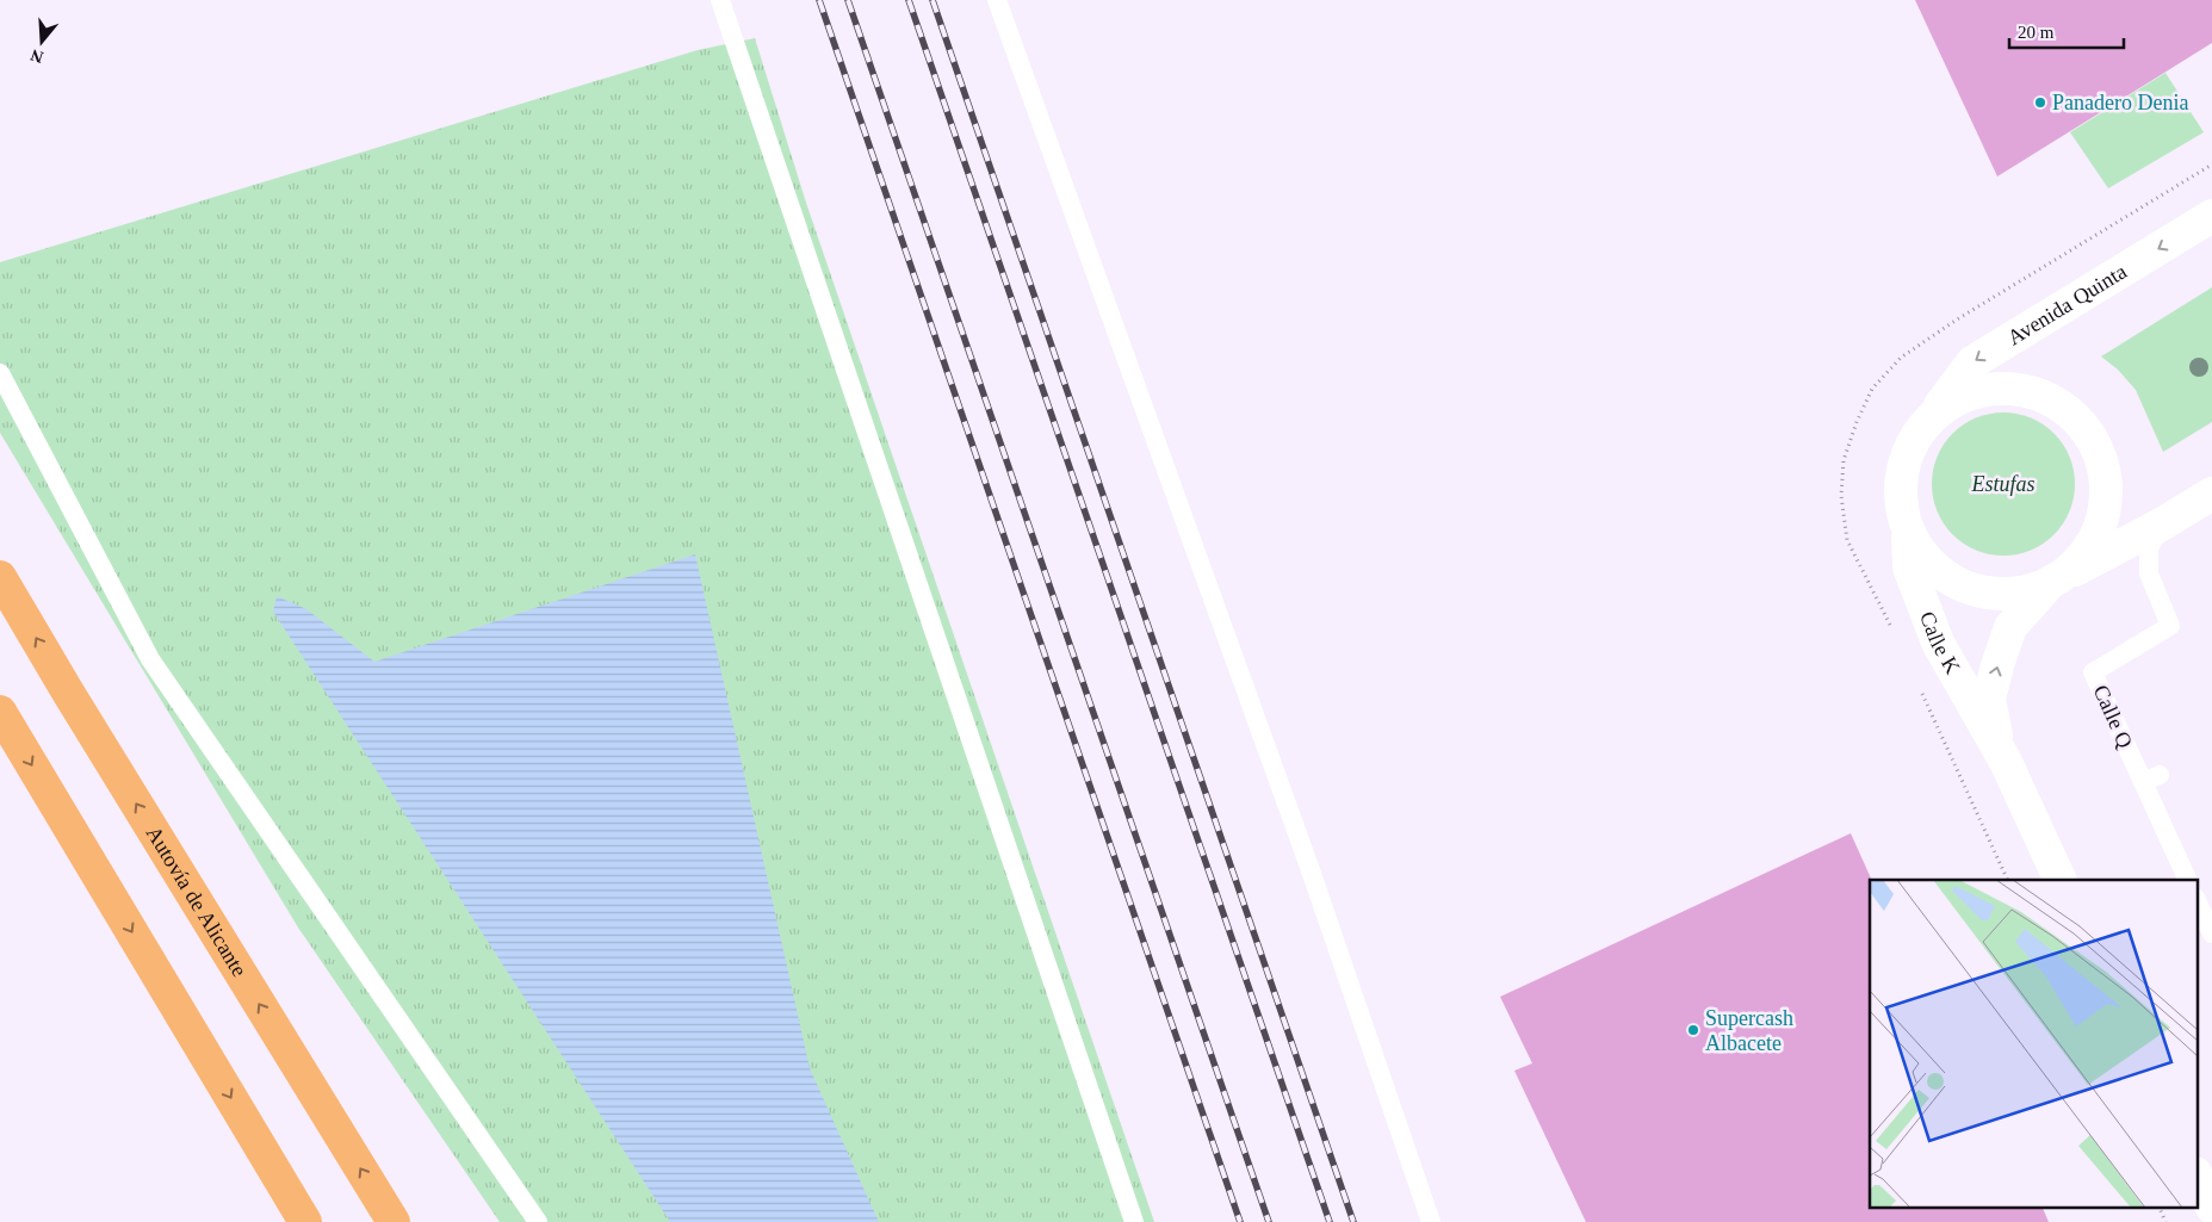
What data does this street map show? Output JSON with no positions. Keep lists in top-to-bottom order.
{
  "streets": {
    "highway": ["Autovía de Alicante"],
    "street": ["Avenida Quinta", "Calle K"],
    "lane": ["Calle Q"]
  },
  "crossings": [
    ["Avenida Quinta", "Calle K"]
  ],
  "parks": ["Estufas"],
  "places": ["Panadero Denia", "Supercash Albacete"],
  "scale_bar": "20 m",
  "north": "bottom"
}
